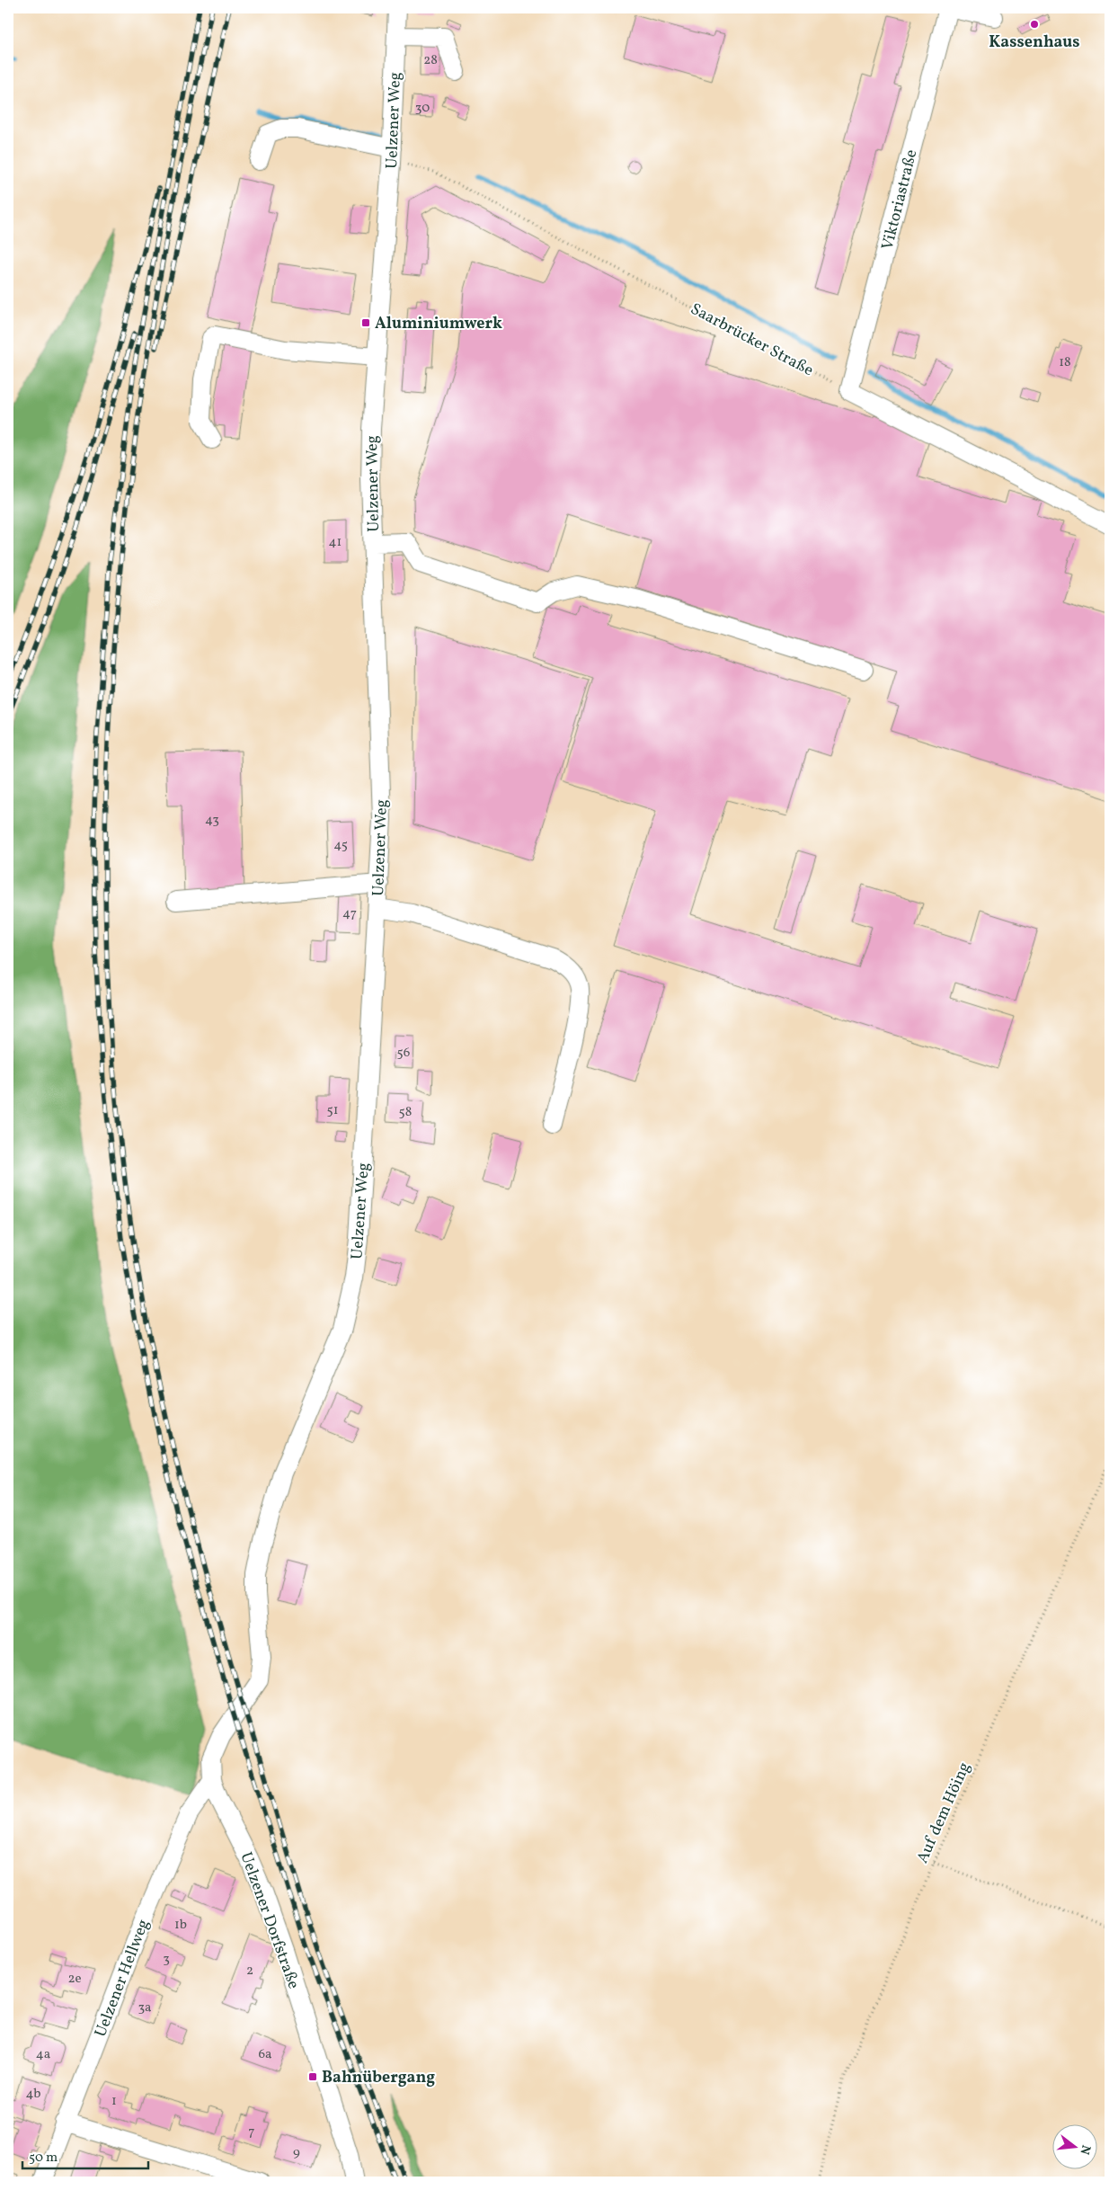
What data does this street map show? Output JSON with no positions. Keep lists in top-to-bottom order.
{
  "streets": {
    "street": [
      "Uelzener Weg",
      "Viktoriastraße",
      "Uelzener Dorfstraße",
      "Uelzener Hellweg"
    ],
    "path": ["Saarbrücker Straße", "Auf dem Höing"]
  },
  "crossings": [
    ["Uelzener Weg", "Saarbrücker Straße"],
    ["Uelzener Weg", "Uelzener Dorfstraße"],
    ["Viktoriastraße", "Saarbrücker Straße"],
    ["Uelzener Dorfstraße", "Uelzener Hellweg"]
  ],
  "places": {
    "other": ["Kassenhaus"],
    "transit": ["Aluminiumwerk", "Bahnübergang"]
  },
  "house_numbers": [
    "28",
    "30",
    "18",
    "41",
    "43",
    "45",
    "47",
    "56",
    "51",
    "58",
    "1b",
    "3",
    "2",
    "2e",
    "3a",
    "4a",
    "6a",
    "4b",
    "1",
    "7",
    "9"
  ],
  "scale_bar": "50 m",
  "north": "right"
}
